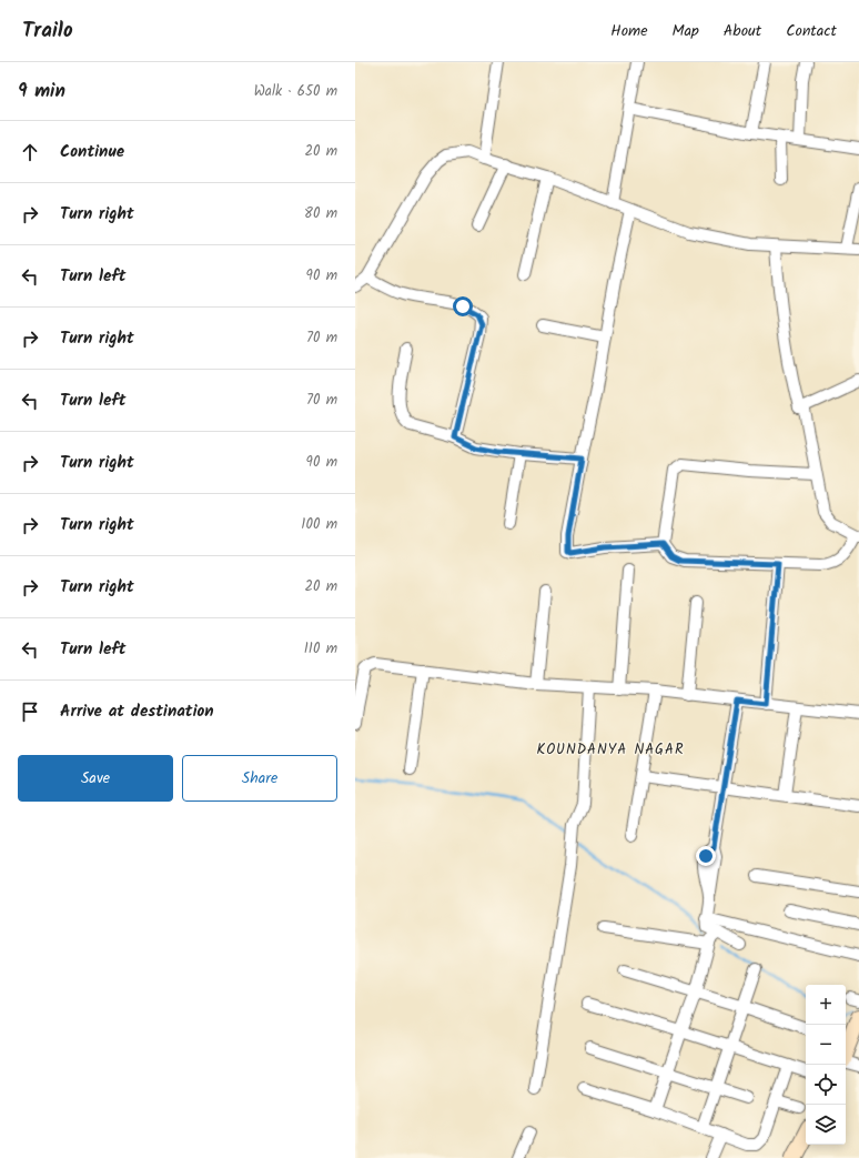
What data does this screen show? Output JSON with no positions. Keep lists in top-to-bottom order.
{
  "districts": ["KOUNDANYA NAGAR"],
  "page": {
    "header": "Trailo",
    "nav": [
      "Home",
      "Map",
      "About",
      "Contact"
    ],
    "heading": ["9 min", "Walk · 650 m"],
    "list": [
      ["Continue", "20 m"],
      ["Turn right", "80 m"],
      ["Turn left", "90 m"],
      ["Turn right", "70 m"],
      ["Turn left", "70 m"],
      ["Turn right", "90 m"],
      ["Turn right", "100 m"],
      ["Turn right", "20 m"],
      ["Turn left", "110 m"],
      "Arrive at destination"
    ],
    "buttons": ["Save", "Share"],
    "map_buttons": ["+", "−"]
  }
}
